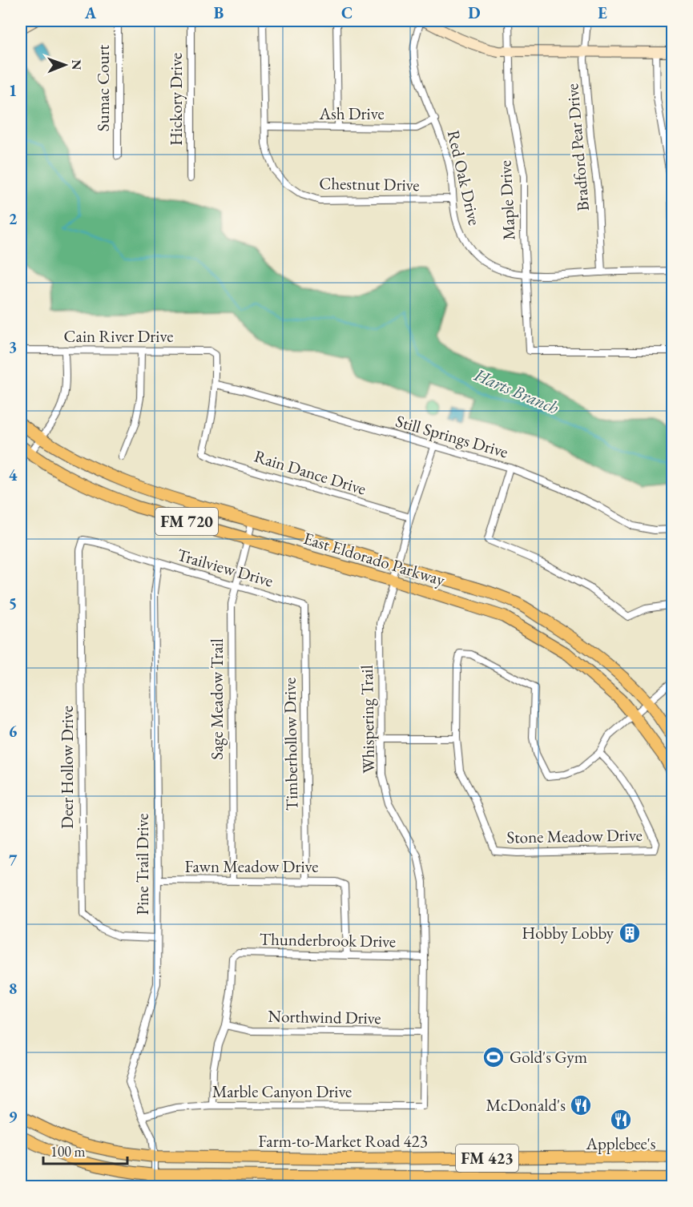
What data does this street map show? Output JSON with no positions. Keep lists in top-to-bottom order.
{
  "streets": {
    "main road": [
      "FM 720",
      "East Eldorado Parkway",
      "Farm-to-Market Road 423",
      "FM 423"
    ],
    "street": [
      "Sumac Court",
      "Hickory Drive",
      "Ash Drive",
      "Bradford Pear Drive",
      "Red Oak Drive",
      "Chestnut Drive",
      "Maple Drive",
      "Cain River Drive",
      "Still Springs Drive",
      "Rain Dance Drive",
      "Trailview Drive",
      "Sage Meadow Trail",
      "Whispering Trail",
      "Timberhollow Drive",
      "Deer Hollow Drive",
      "Stone Meadow Drive",
      "Pine Trail Drive",
      "Fawn Meadow Drive",
      "Thunderbrook Drive",
      "Northwind Drive",
      "Marble Canyon Drive"
    ]
  },
  "crossings": [
    ["Ash Drive", "Red Oak Drive"],
    ["Ash Drive", "Chestnut Drive"],
    ["Bradford Pear Drive", "Red Oak Drive"],
    ["Red Oak Drive", "Chestnut Drive"],
    ["Red Oak Drive", "Maple Drive"],
    ["Cain River Drive", "Still Springs Drive"],
    ["Cain River Drive", "Rain Dance Drive"],
    ["Still Springs Drive", "Rain Dance Drive"],
    ["Still Springs Drive", "Whispering Trail"],
    ["Rain Dance Drive", "Whispering Trail"],
    ["East Eldorado Parkway", "Sage Meadow Trail"],
    ["East Eldorado Parkway", "Whispering Trail"],
    ["Trailview Drive", "Sage Meadow Trail"],
    ["Trailview Drive", "Timberhollow Drive"],
    ["Trailview Drive", "Deer Hollow Drive"],
    ["Trailview Drive", "Pine Trail Drive"],
    ["Sage Meadow Trail", "Fawn Meadow Drive"],
    ["Whispering Trail", "Thunderbrook Drive"],
    ["Whispering Trail", "Northwind Drive"],
    ["Whispering Trail", "Marble Canyon Drive"],
    ["Timberhollow Drive", "Fawn Meadow Drive"],
    ["Deer Hollow Drive", "Pine Trail Drive"],
    ["Pine Trail Drive", "Fawn Meadow Drive"],
    ["Pine Trail Drive", "Marble Canyon Drive"],
    ["Pine Trail Drive", "Farm-to-Market Road 423"],
    ["Fawn Meadow Drive", "Thunderbrook Drive"],
    ["Thunderbrook Drive", "Northwind Drive"]
  ],
  "water": ["Harts Branch"],
  "places": {
    "building": ["Hobby Lobby"],
    "sports": ["Gold's Gym"],
    "restaurant": ["McDonald's", "Applebee's"]
  },
  "scale_bar": "100 m",
  "north": "right",
  "grid": {
    "columns": [
      "A",
      "B",
      "C",
      "D",
      "E"
    ],
    "rows": [
      "1",
      "2",
      "3",
      "4",
      "5",
      "6",
      "7",
      "8",
      "9"
    ]
  }
}
